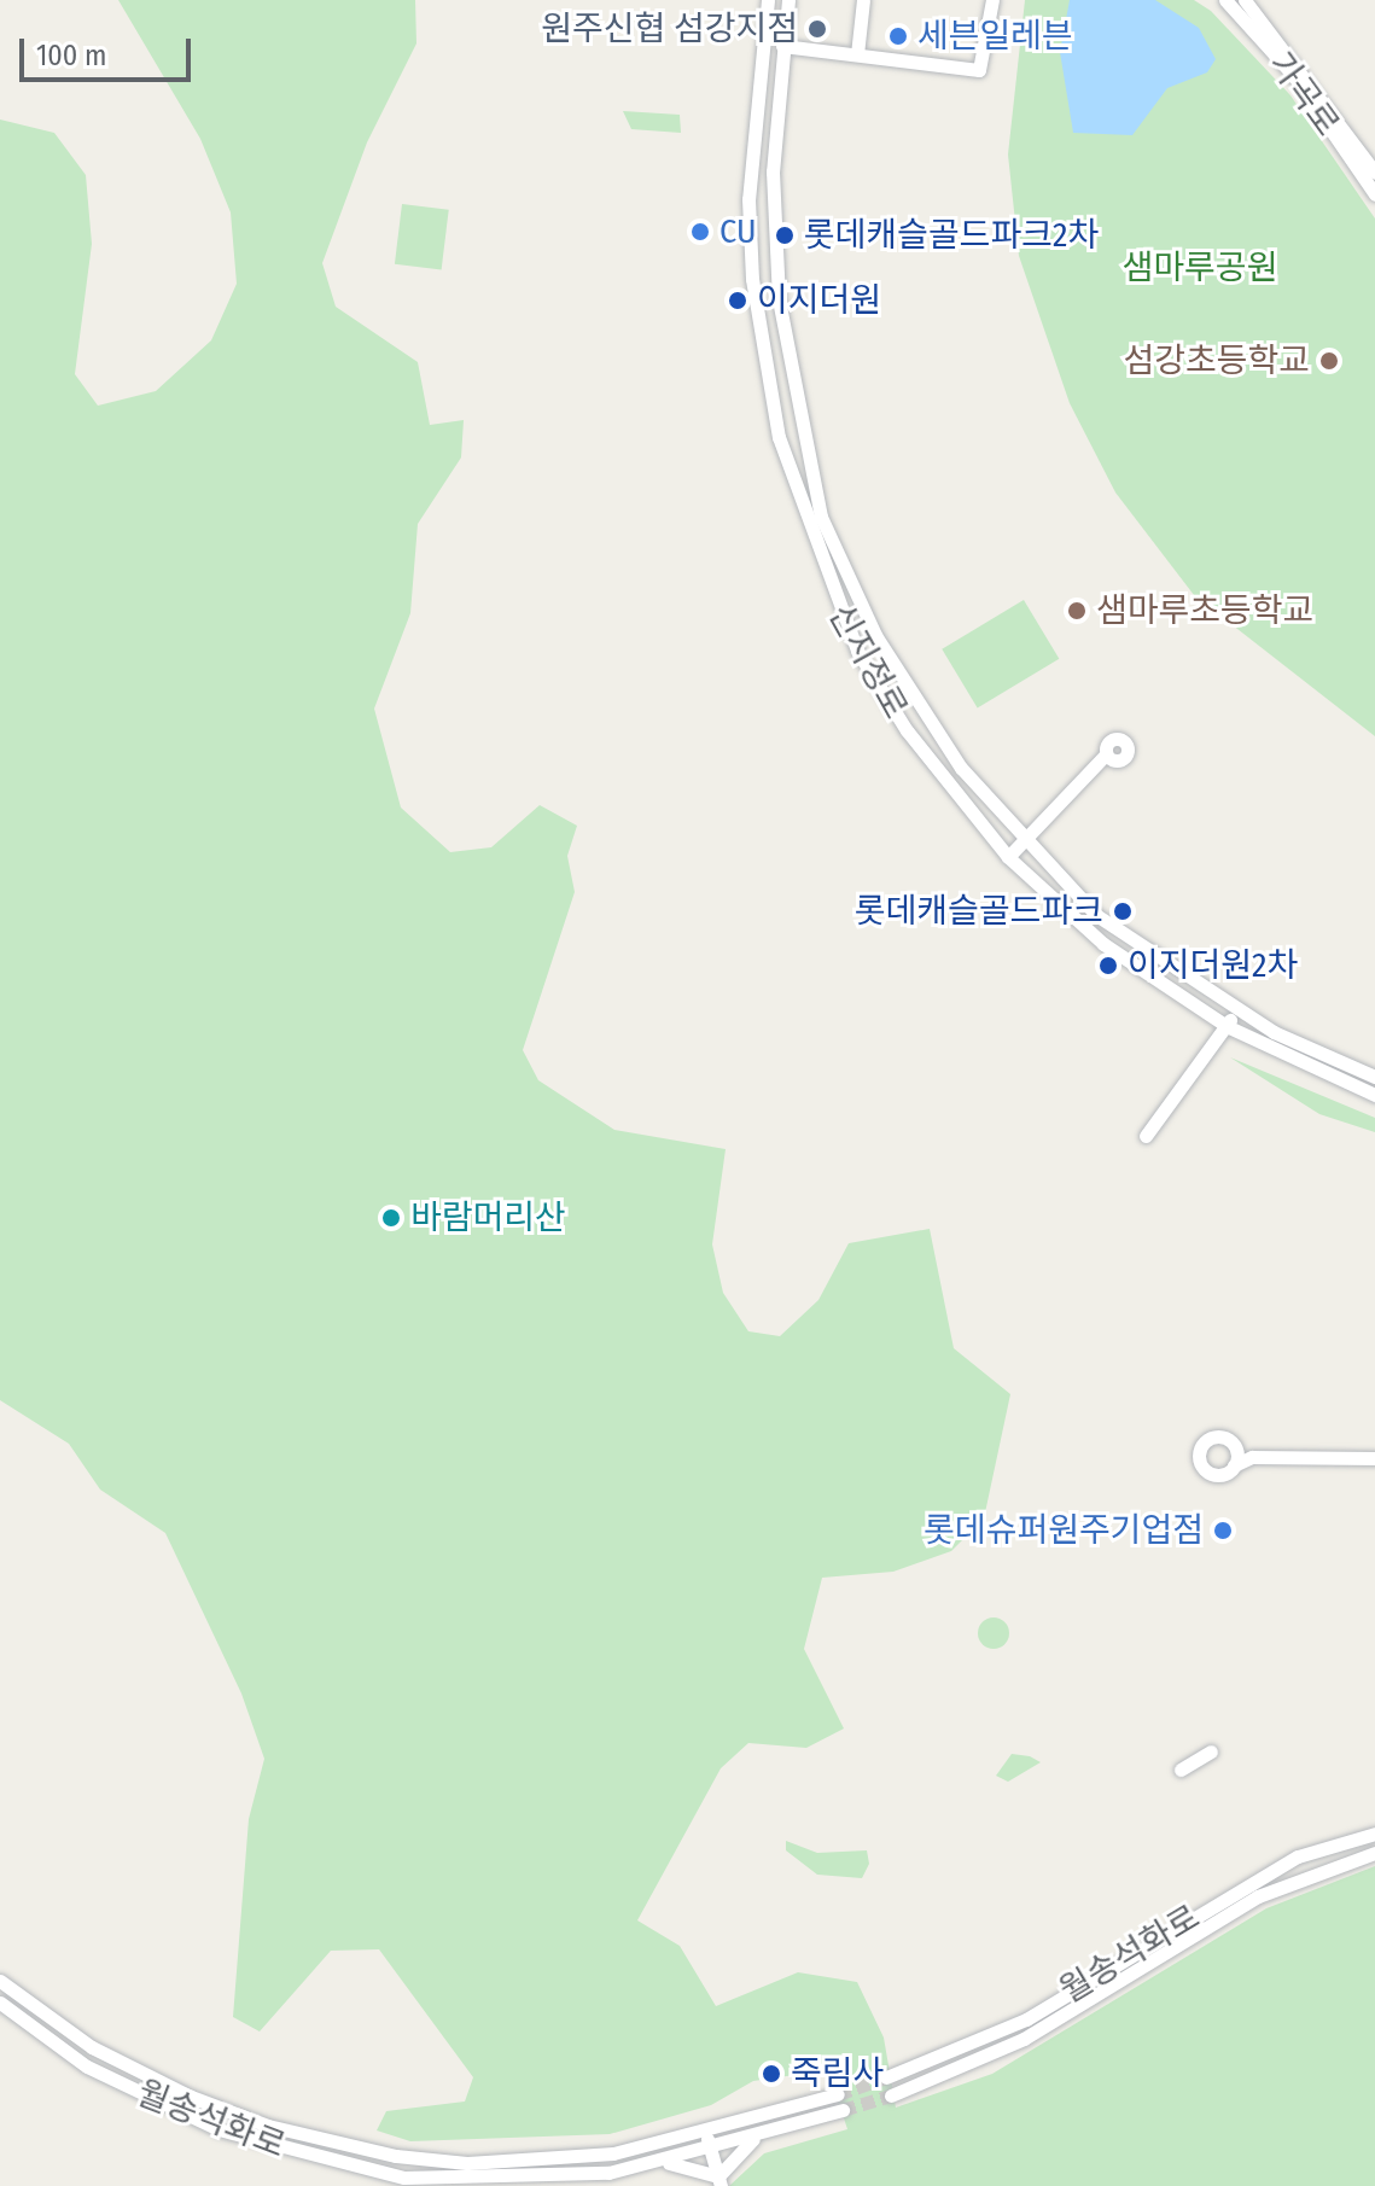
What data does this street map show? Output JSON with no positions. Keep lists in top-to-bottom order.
{
  "streets": {
    "street": ["가곡로", "신지정로", "월송석화로"]
  },
  "parks": ["샘마루공원"],
  "places": [
    "원주신협 섬강지점",
    "세븐일레븐",
    "CU",
    "롯데캐슬골드파크2차",
    "이지더원",
    "섬강초등학교",
    "샘마루초등학교",
    "롯데캐슬골드파크",
    "이지더원2차",
    "바람머리산",
    "롯데슈퍼원주기업점",
    "죽림사"
  ],
  "scale_bar": "100 m"
}
